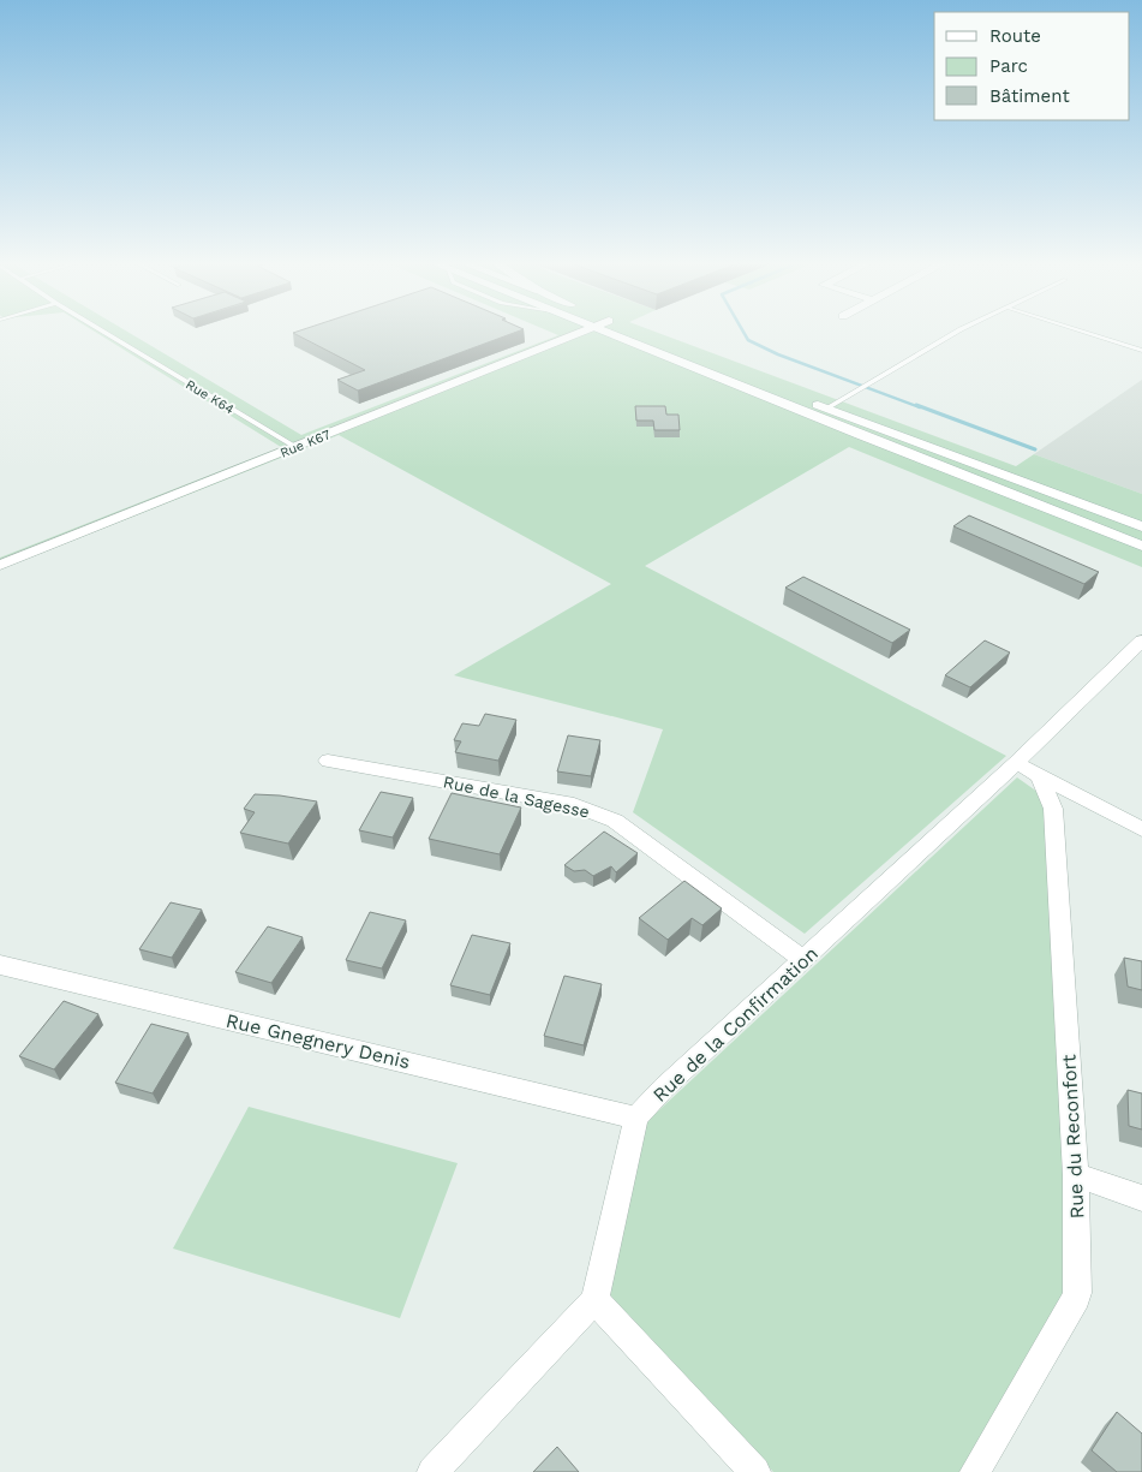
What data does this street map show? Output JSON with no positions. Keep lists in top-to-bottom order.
{
  "streets": {
    "street": [
      "Rue K67",
      "Rue de la Sagesse",
      "Rue de la Confirmation",
      "Rue Gnegnery Denis",
      "Rue du Reconfort"
    ],
    "lane": ["Rue K64"]
  },
  "crossings": [
    ["Rue K64", "Rue K67"],
    ["Rue de la Sagesse", "Rue de la Confirmation"],
    ["Rue de la Confirmation", "Rue Gnegnery Denis"]
  ],
  "legend": ["Route", "Parc", "Bâtiment"]
}
